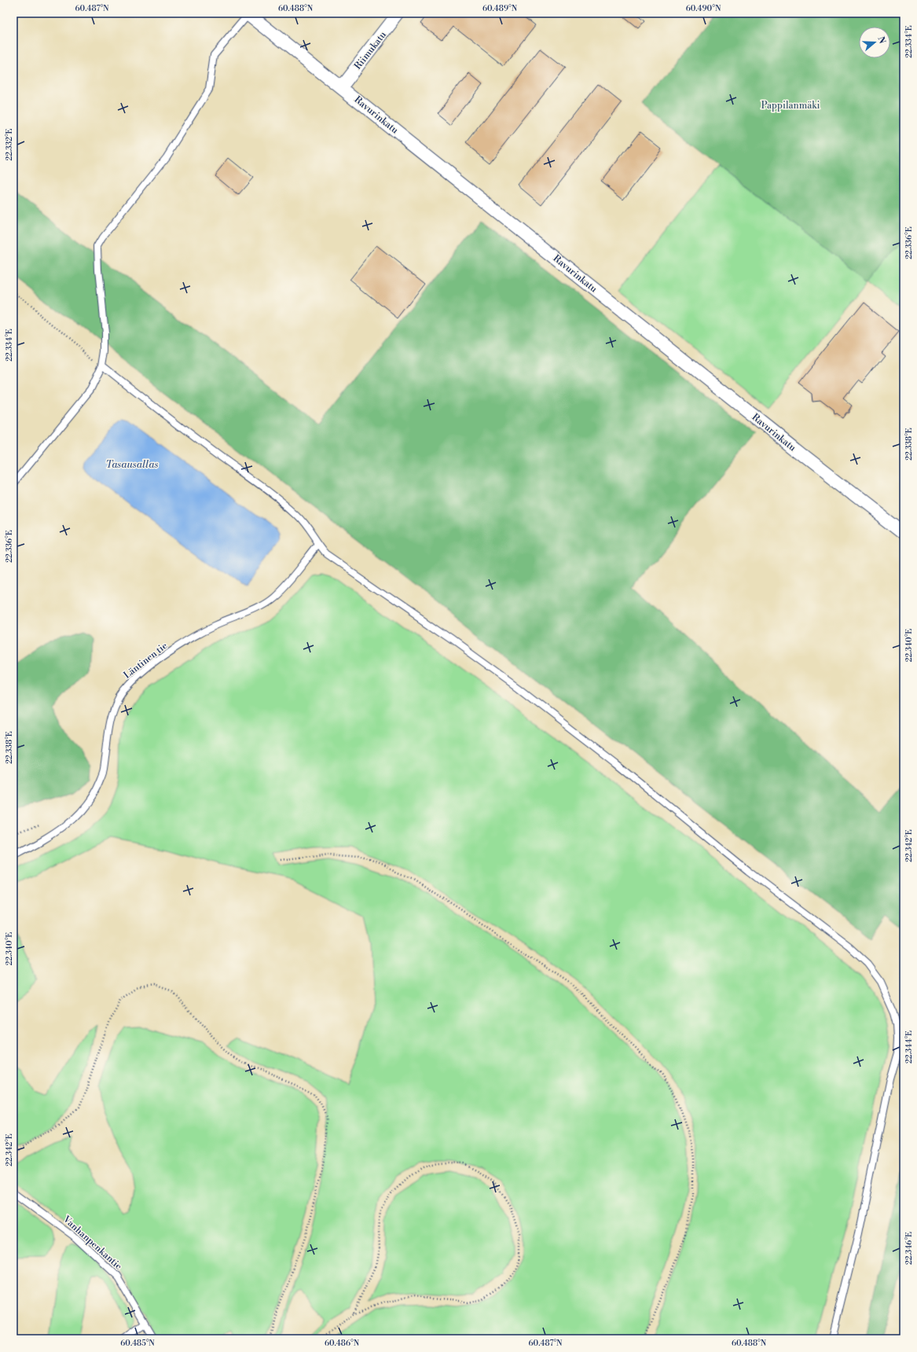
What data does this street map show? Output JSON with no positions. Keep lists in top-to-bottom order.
{
  "streets": {
    "street": ["Riimukatu", "Ravurinkatu"],
    "lane": ["Läntinen tie", "Vanhanpenkantie"]
  },
  "crossings": [
    ["Riimukatu", "Ravurinkatu"]
  ],
  "water": ["Tasausallas"],
  "parks": ["Pappilanmäki"],
  "north": "right",
  "coordinates": [
    "60.487°N",
    "60.488°N",
    "60.489°N",
    "60.490°N",
    "22.334°E",
    "22.332°E",
    "22.336°E",
    "22.338°E",
    "22.340°E",
    "22.342°E",
    "22.344°E",
    "22.346°E",
    "60.485°N",
    "60.486°N"
  ]
}
